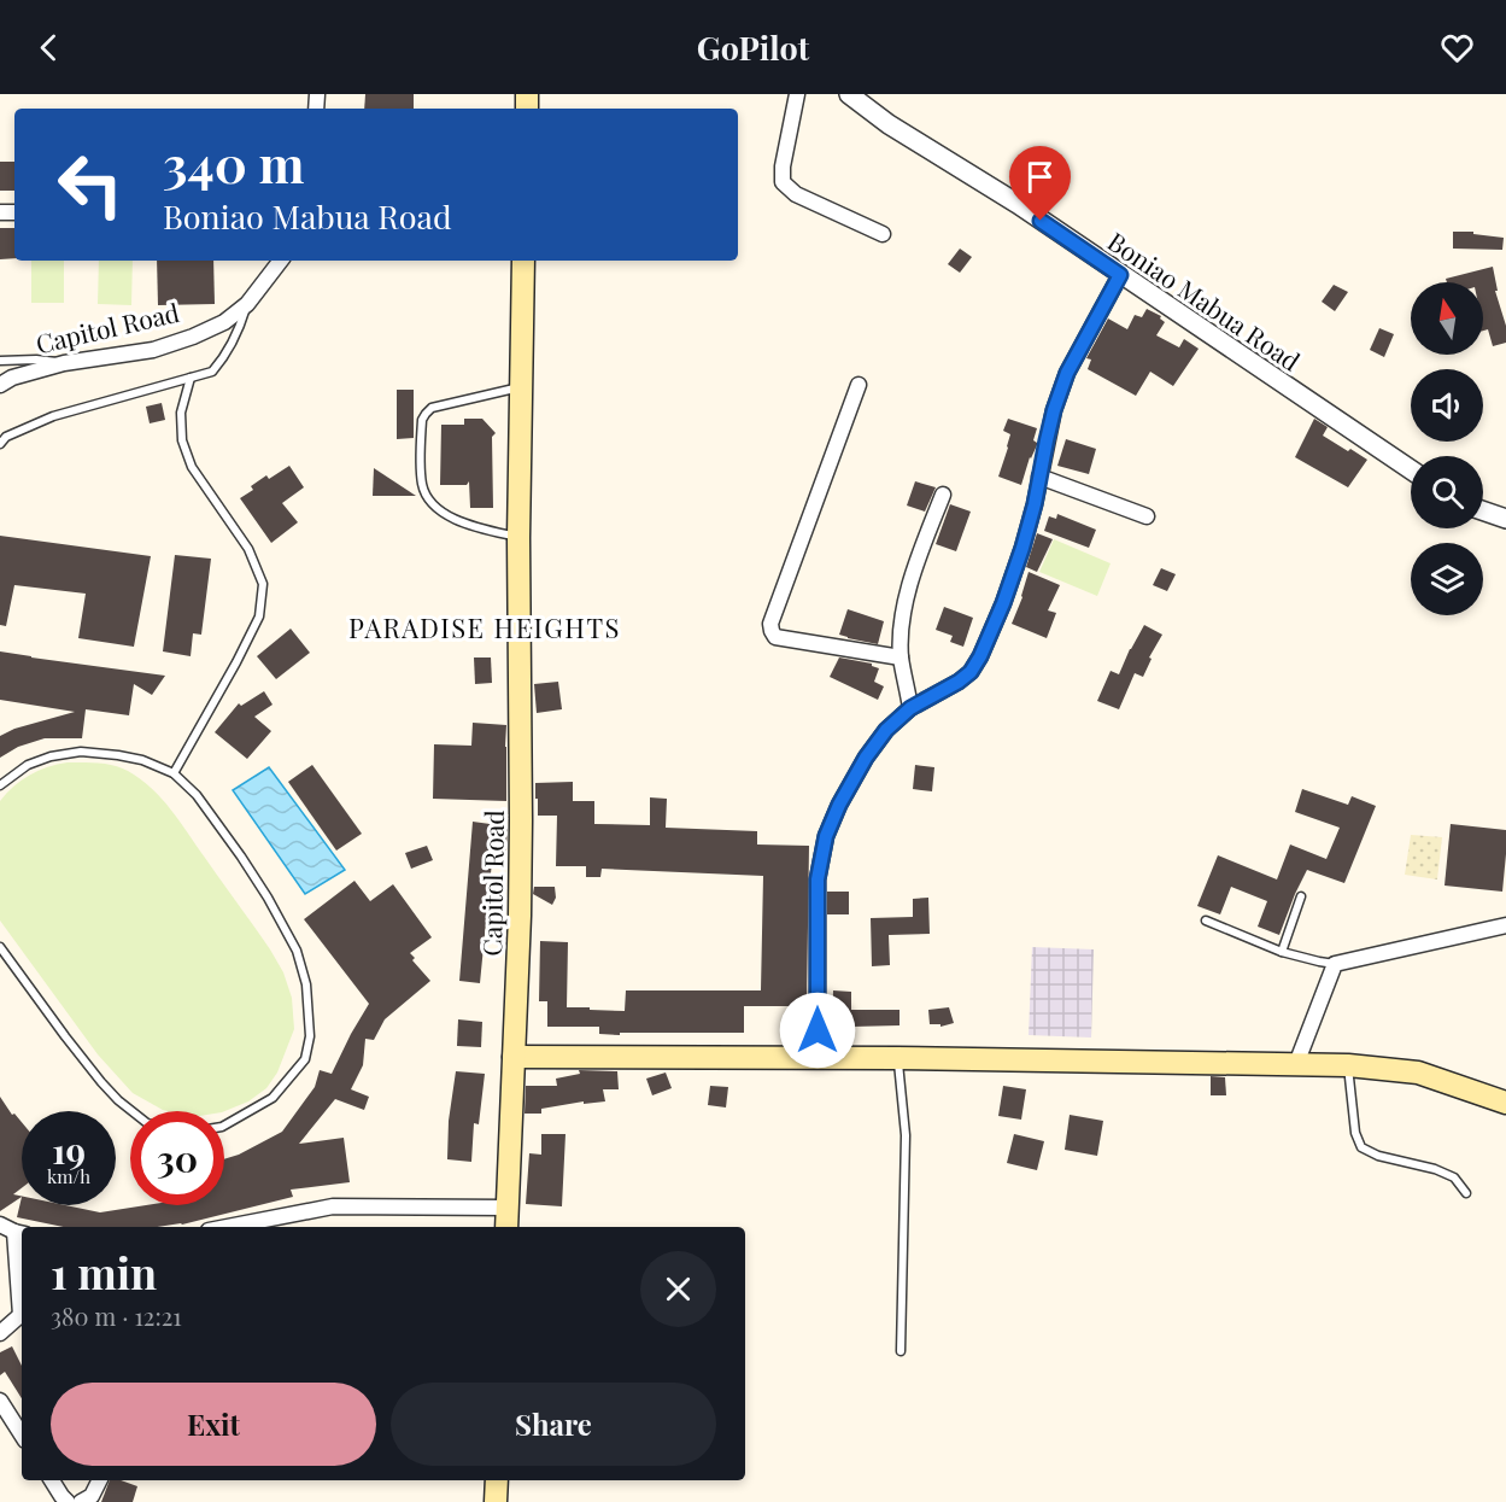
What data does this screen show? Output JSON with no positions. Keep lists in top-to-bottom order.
{
  "streets": {
    "main road": ["Capitol Road"],
    "street": ["Boniao Mabua Road"]
  },
  "districts": ["PARADISE HEIGHTS"],
  "north": "top",
  "page": {
    "header": "GoPilot",
    "turn": ["340 m", "Boniao Mabua Road"],
    "speed": "19 km/h",
    "limit": "30",
    "heading": ["1 min", "380 m · 12:21"],
    "buttons": ["Exit", "Share"]
  }
}
